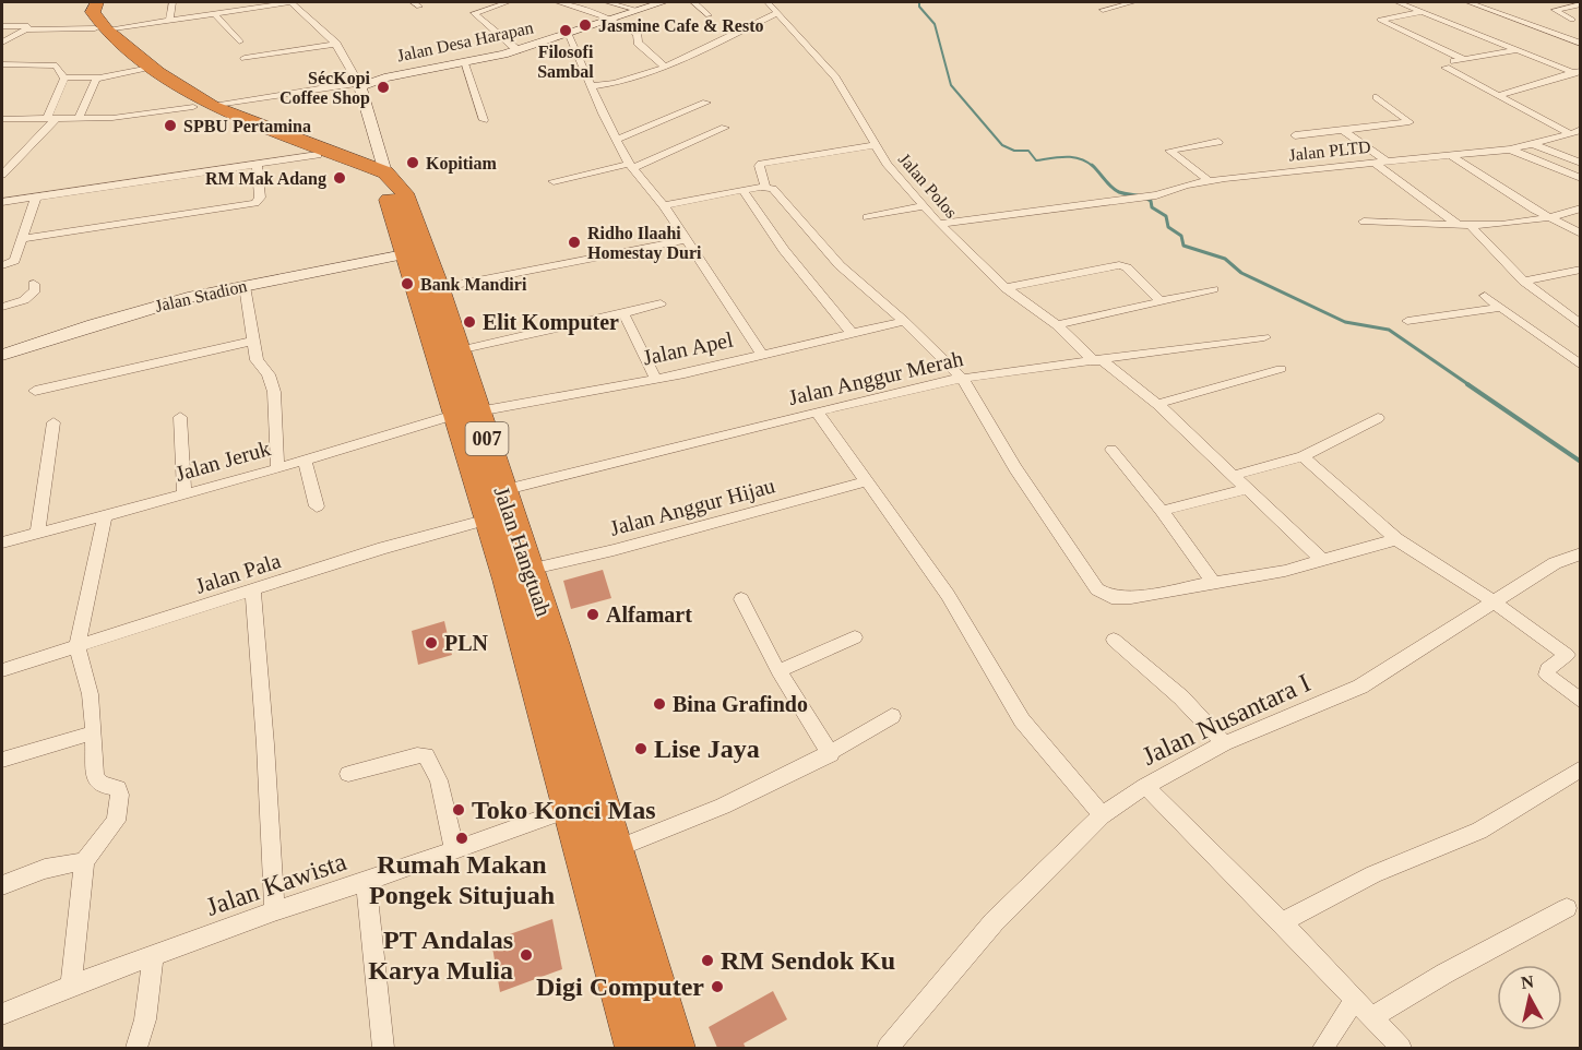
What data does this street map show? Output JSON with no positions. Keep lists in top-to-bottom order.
{
  "streets": {
    "highway": ["007", "Jalan Hangtuah"],
    "street": [
      "Jalan Desa Harapan",
      "Jalan PLTD",
      "Jalan Polos",
      "Jalan Stadion",
      "Jalan Apel",
      "Jalan Anggur Merah",
      "Jalan Jeruk",
      "Jalan Anggur Hijau",
      "Jalan Pala",
      "Jalan Nusantara I",
      "Jalan Kawista"
    ]
  },
  "crossings": [
    ["Jalan PLTD", "Jalan Polos"],
    ["Jalan Polos", "Jalan Anggur Merah"],
    ["Jalan Stadion", "Jalan Hangtuah"],
    ["Jalan Apel", "Jalan Jeruk"],
    ["Jalan Apel", "Jalan Hangtuah"],
    ["Jalan Anggur Merah", "Jalan Hangtuah"],
    ["Jalan Jeruk", "Jalan Hangtuah"],
    ["Jalan Anggur Hijau", "Jalan Hangtuah"],
    ["Jalan Hangtuah", "Jalan Pala"],
    ["Jalan Hangtuah", "Jalan Kawista"]
  ],
  "places": [
    "Jasmine Cafe & Resto",
    "Filosofi Sambal",
    "SécKopi Coffee Shop",
    "SPBU Pertamina",
    "Kopitiam",
    "RM Mak Adang",
    "Ridho Ilaahi Homestay Duri",
    "Bank Mandiri",
    "Elit Komputer",
    "Alfamart",
    "PLN",
    "Bina Grafindo",
    "Lise Jaya",
    "Toko Konci Mas",
    "Rumah Makan Pongek Situjuah",
    "PT Andalas Karya Mulia",
    "RM Sendok Ku",
    "Digi Computer"
  ],
  "north": "top"
}
